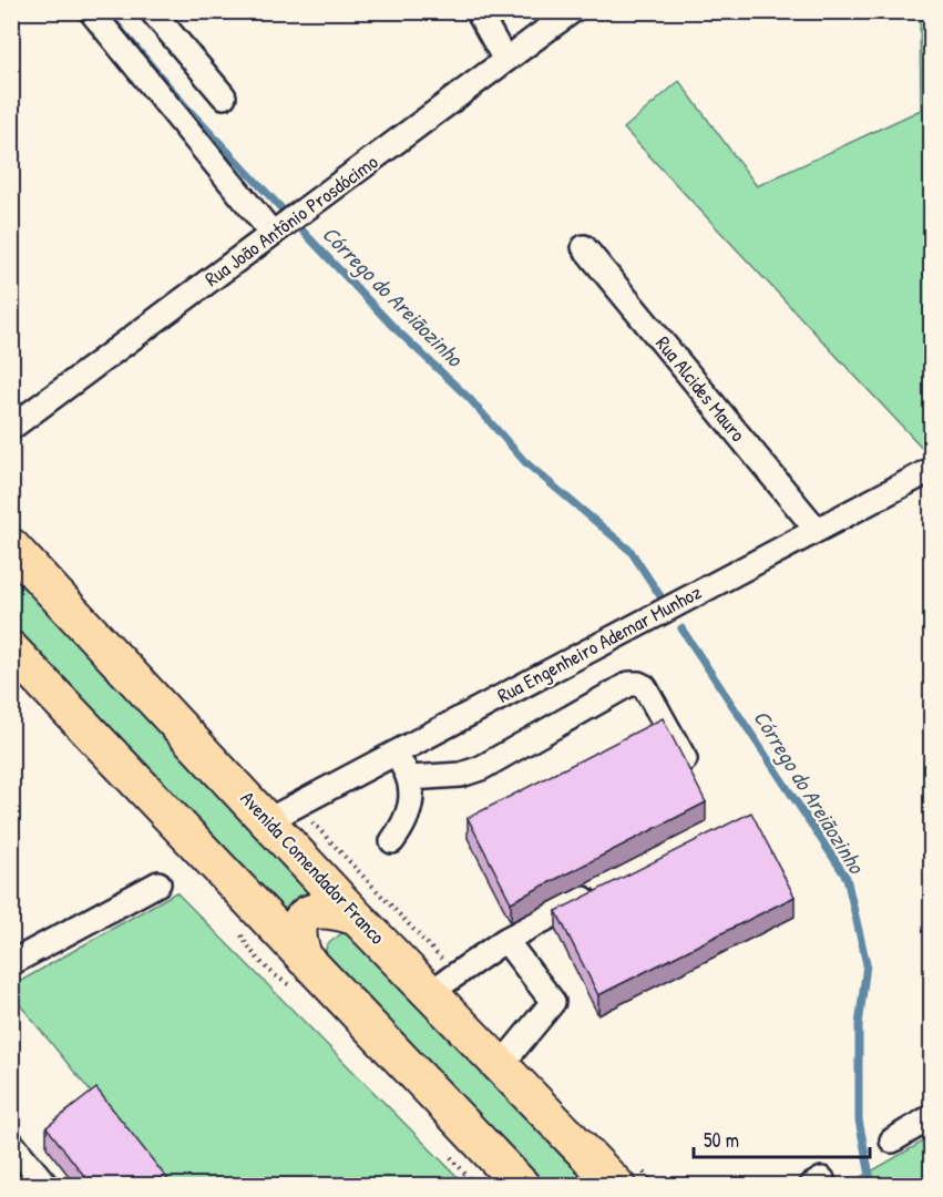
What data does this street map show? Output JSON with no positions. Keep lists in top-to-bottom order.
{
  "streets": {
    "highway": ["Avenida Comendador Franco"],
    "street": ["Rua João Antônio Prosdócimo", "Rua Alcides Mauro", "Rua Engenheiro Ademar Munhoz"]
  },
  "crossings": [
    ["Rua Alcides Mauro", "Rua Engenheiro Ademar Munhoz"],
    ["Rua Engenheiro Ademar Munhoz", "Avenida Comendador Franco"]
  ],
  "water": ["Córrego do Areiãozinho"],
  "scale_bar": "50 m"
}
